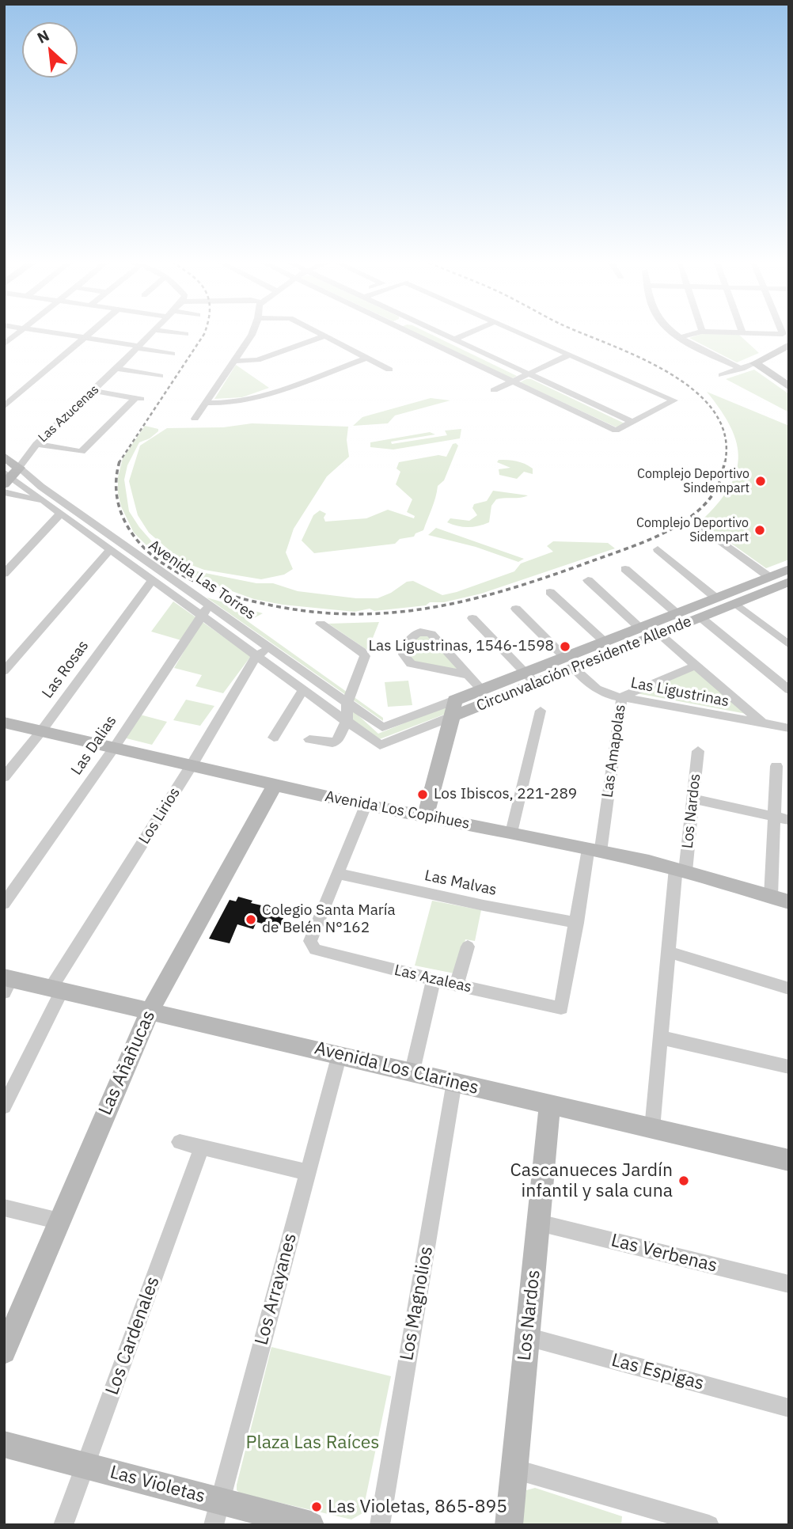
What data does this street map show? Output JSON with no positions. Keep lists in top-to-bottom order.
{
  "streets": {
    "main road": [
      "Avenida Las Torres",
      "Circunvalación Presidente Allende",
      "Avenida Los Copihues",
      "Los Nardos",
      "Las Añañucas",
      "Avenida Los Clarines",
      "Las Violetas"
    ],
    "street": [
      "Las Azucenas",
      "Las Rosas",
      "Las Ligustrinas",
      "Las Dalias",
      "Las Amapolas",
      "Los Lirios",
      "Las Malvas",
      "Las Azaleas",
      "Las Verbenas",
      "Los Arrayanes",
      "Los Magnolios",
      "Los Cardenales",
      "Las Espigas"
    ]
  },
  "crossings": [
    ["Las Azucenas", "Avenida Las Torres"],
    ["Avenida Las Torres", "Circunvalación Presidente Allende"],
    ["Avenida Las Torres", "Las Rosas"],
    ["Avenida Las Torres", "Las Dalias"],
    ["Avenida Las Torres", "Los Lirios"],
    ["Circunvalación Presidente Allende", "Las Ligustrinas"],
    ["Las Rosas", "Avenida Los Copihues"],
    ["Las Ligustrinas", "Las Amapolas"],
    ["Las Dalias", "Avenida Los Copihues"],
    ["Las Amapolas", "Avenida Los Copihues"],
    ["Las Amapolas", "Las Malvas"],
    ["Las Amapolas", "Las Azaleas"],
    ["Avenida Los Copihues", "Los Nardos"],
    ["Avenida Los Copihues", "Los Lirios"],
    ["Avenida Los Copihues", "Las Añañucas"],
    ["Los Nardos", "Avenida Los Clarines"],
    ["Los Nardos", "Las Verbenas"],
    ["Los Nardos", "Las Espigas"],
    ["Los Lirios", "Avenida Los Clarines"],
    ["Las Malvas", "Las Azaleas"],
    ["Las Añañucas", "Avenida Los Clarines"],
    ["Avenida Los Clarines", "Los Arrayanes"],
    ["Avenida Los Clarines", "Los Magnolios"],
    ["Los Arrayanes", "Las Violetas"],
    ["Los Cardenales", "Las Violetas"]
  ],
  "parks": ["Plaza Las Raíces"],
  "places": [
    "Complejo Deportivo Sindempart",
    "Complejo Deportivo Sidempart",
    "Las Ligustrinas, 1546-1598",
    "Los Ibiscos, 221-289",
    "Colegio Santa María de Belén N°162",
    "Cascanueces Jardín infantil y sala cuna",
    "Las Violetas, 865-895"
  ],
  "north": "top left"
}
